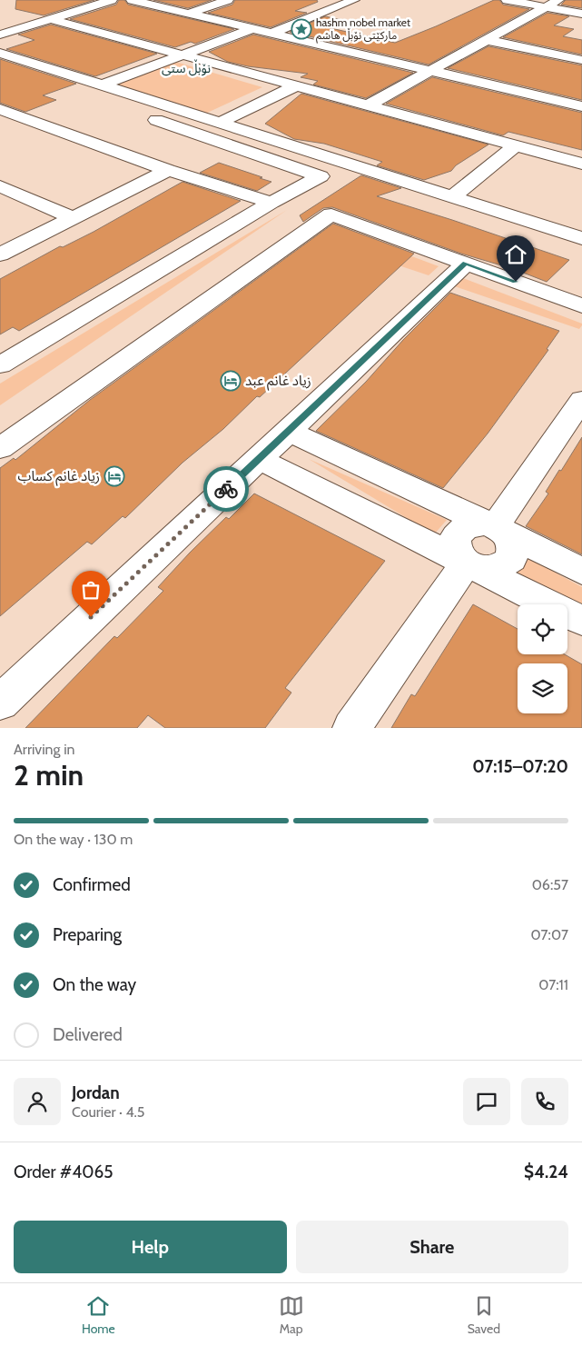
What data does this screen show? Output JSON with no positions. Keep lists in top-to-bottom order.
{
  "districts": ["نۆبڵ ستی"],
  "places": {
    "place": ["hashm nobel market مارکێتی نۆبڵ هاشم"],
    "hotel": ["زياد غانم عبد", "زياد غانم كساب"]
  },
  "page": {
    "heading": ["2 min", "Arriving in", "07:15–07:20"],
    "panel": [
      "Jordan",
      "Courier · 4.5",
      "Order #4065",
      "$4.24"
    ],
    "bar": "On the way · 130 m",
    "list": [
      ["Confirmed", "06:57"],
      ["Preparing", "07:07"],
      ["On the way", "07:11"],
      "Delivered"
    ],
    "buttons": ["Help", "Share"],
    "tabs": ["Home", "Map", "Saved"]
  }
}
